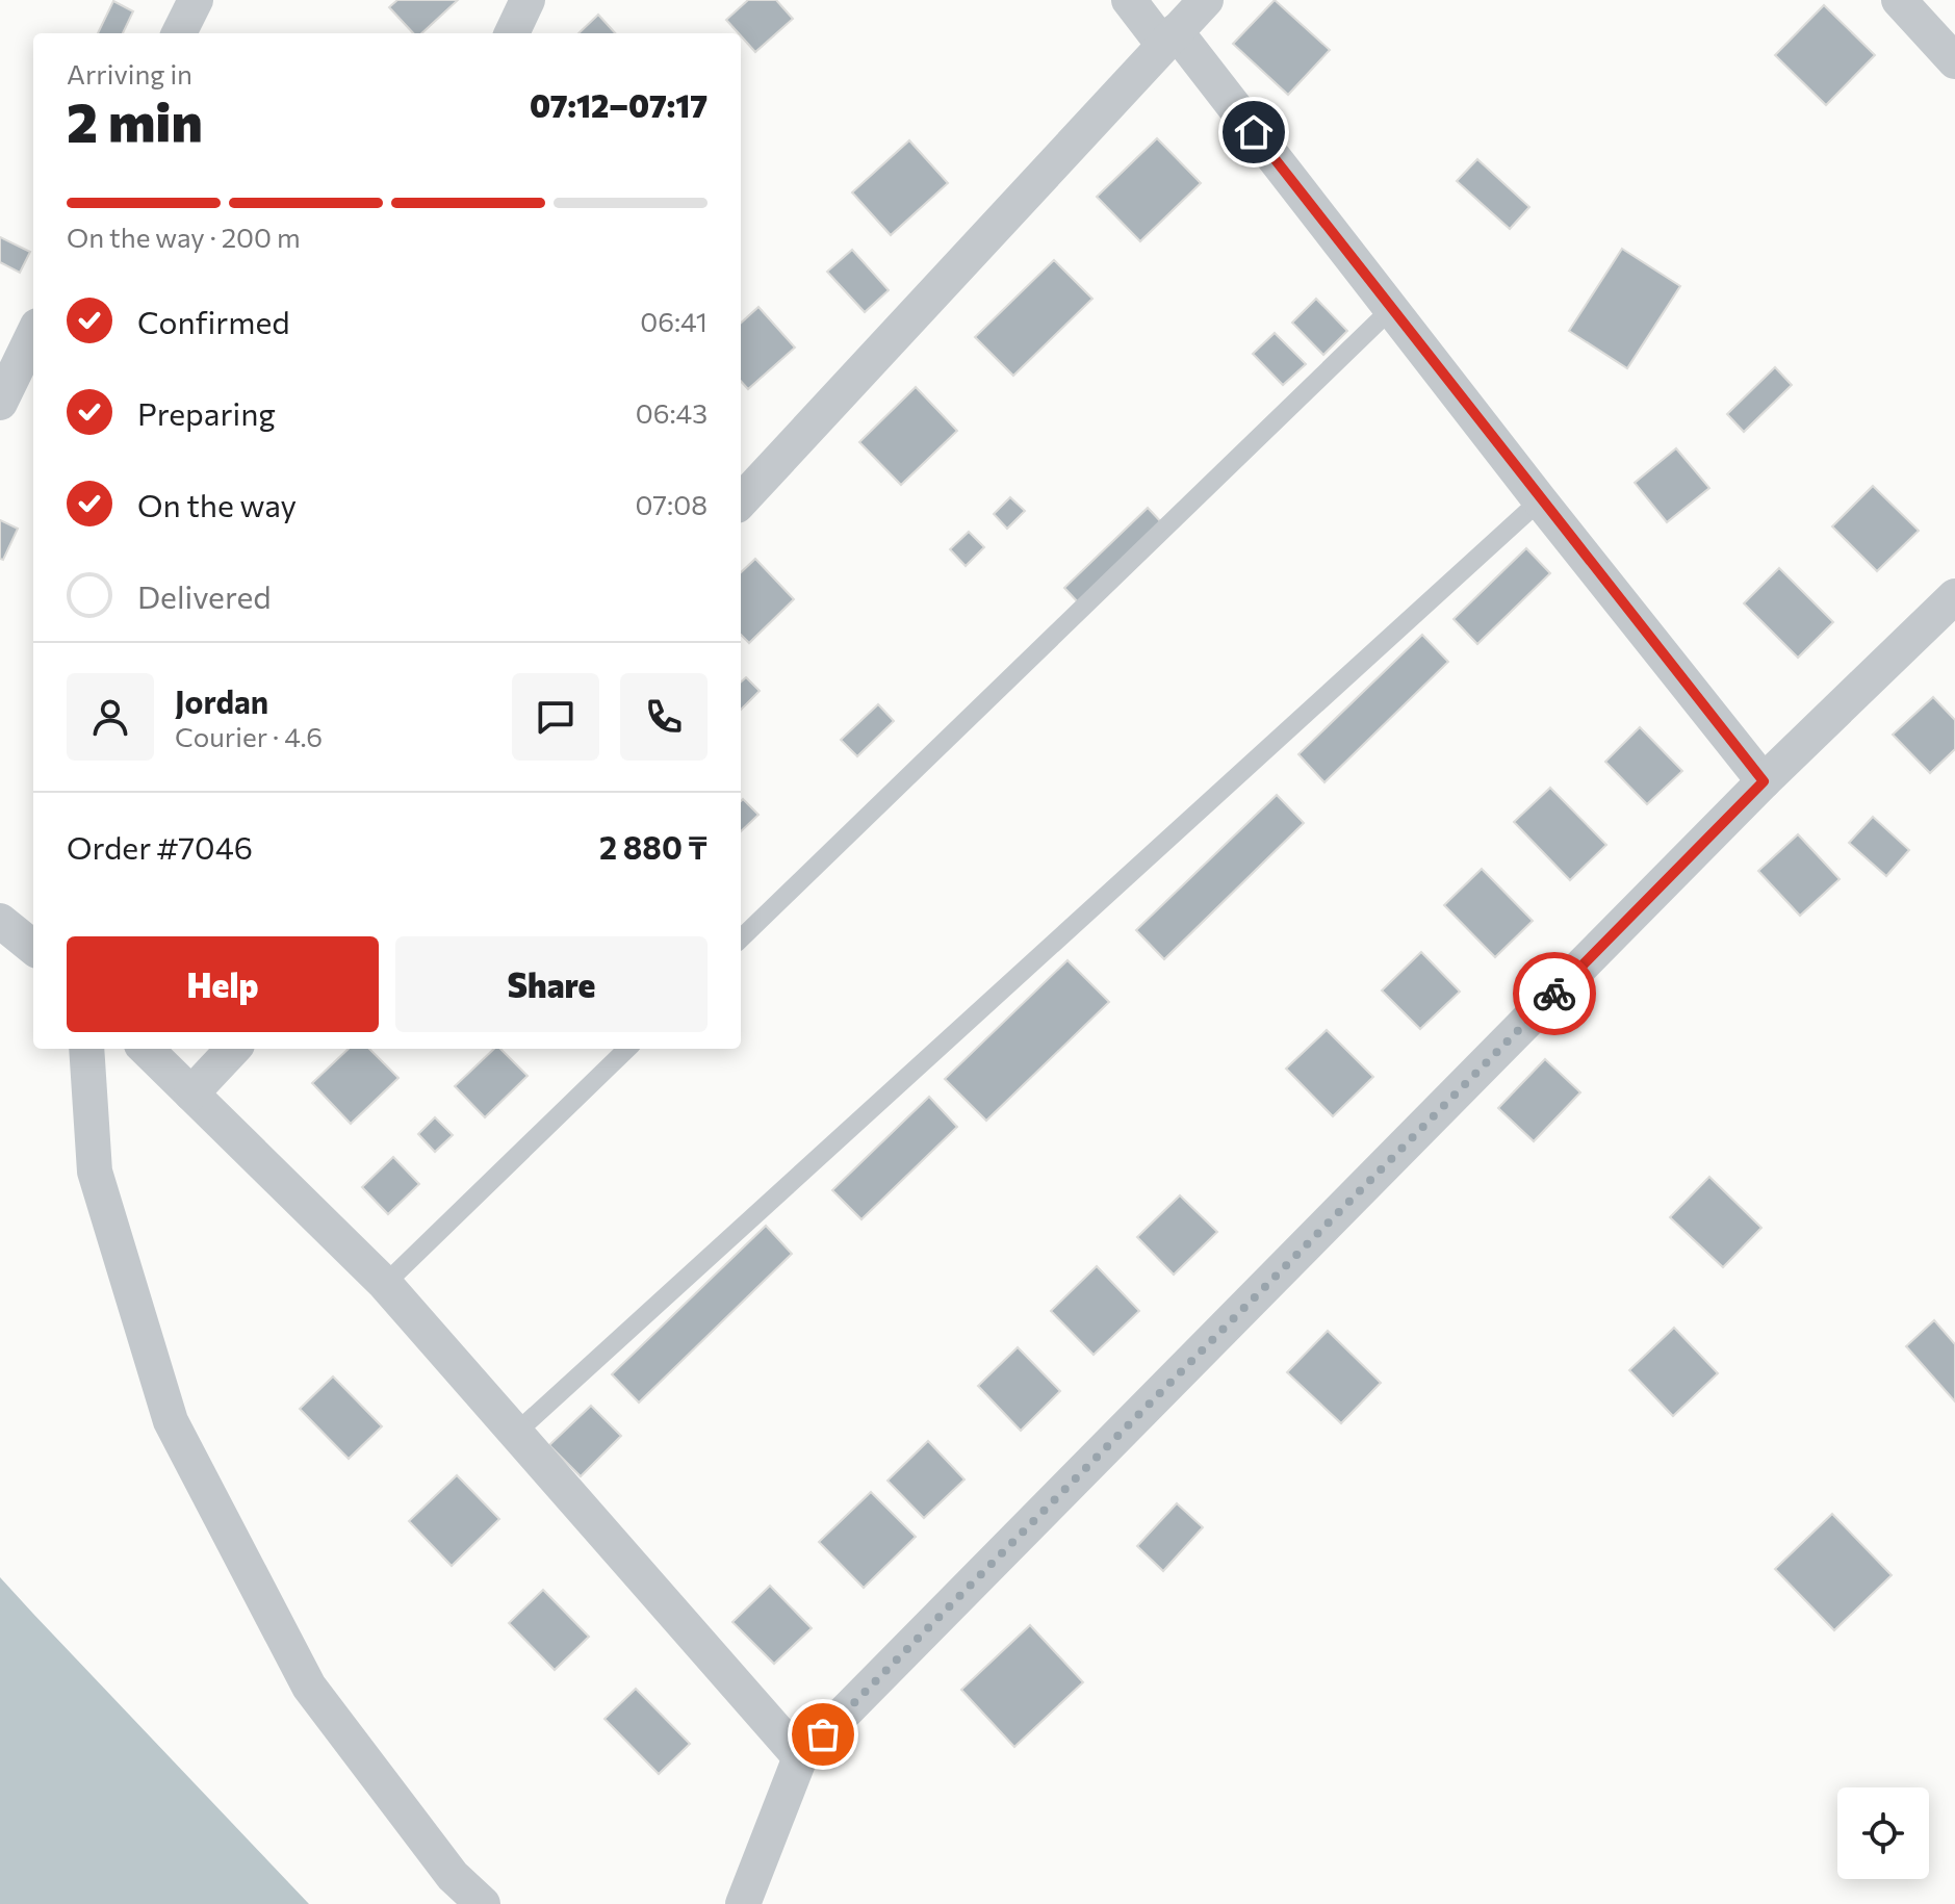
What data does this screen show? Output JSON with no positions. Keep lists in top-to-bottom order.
{
  "page": {
    "heading": ["2 min", "Arriving in", "07:12–07:17"],
    "panel": [
      "Jordan",
      "Courier · 4.6",
      "Order #7046",
      "2 880 ₸"
    ],
    "bar": "On the way · 200 m",
    "list": [
      ["Confirmed", "06:41"],
      ["Preparing", "06:43"],
      ["On the way", "07:08"],
      "Delivered"
    ],
    "buttons": ["Help", "Share"]
  }
}
